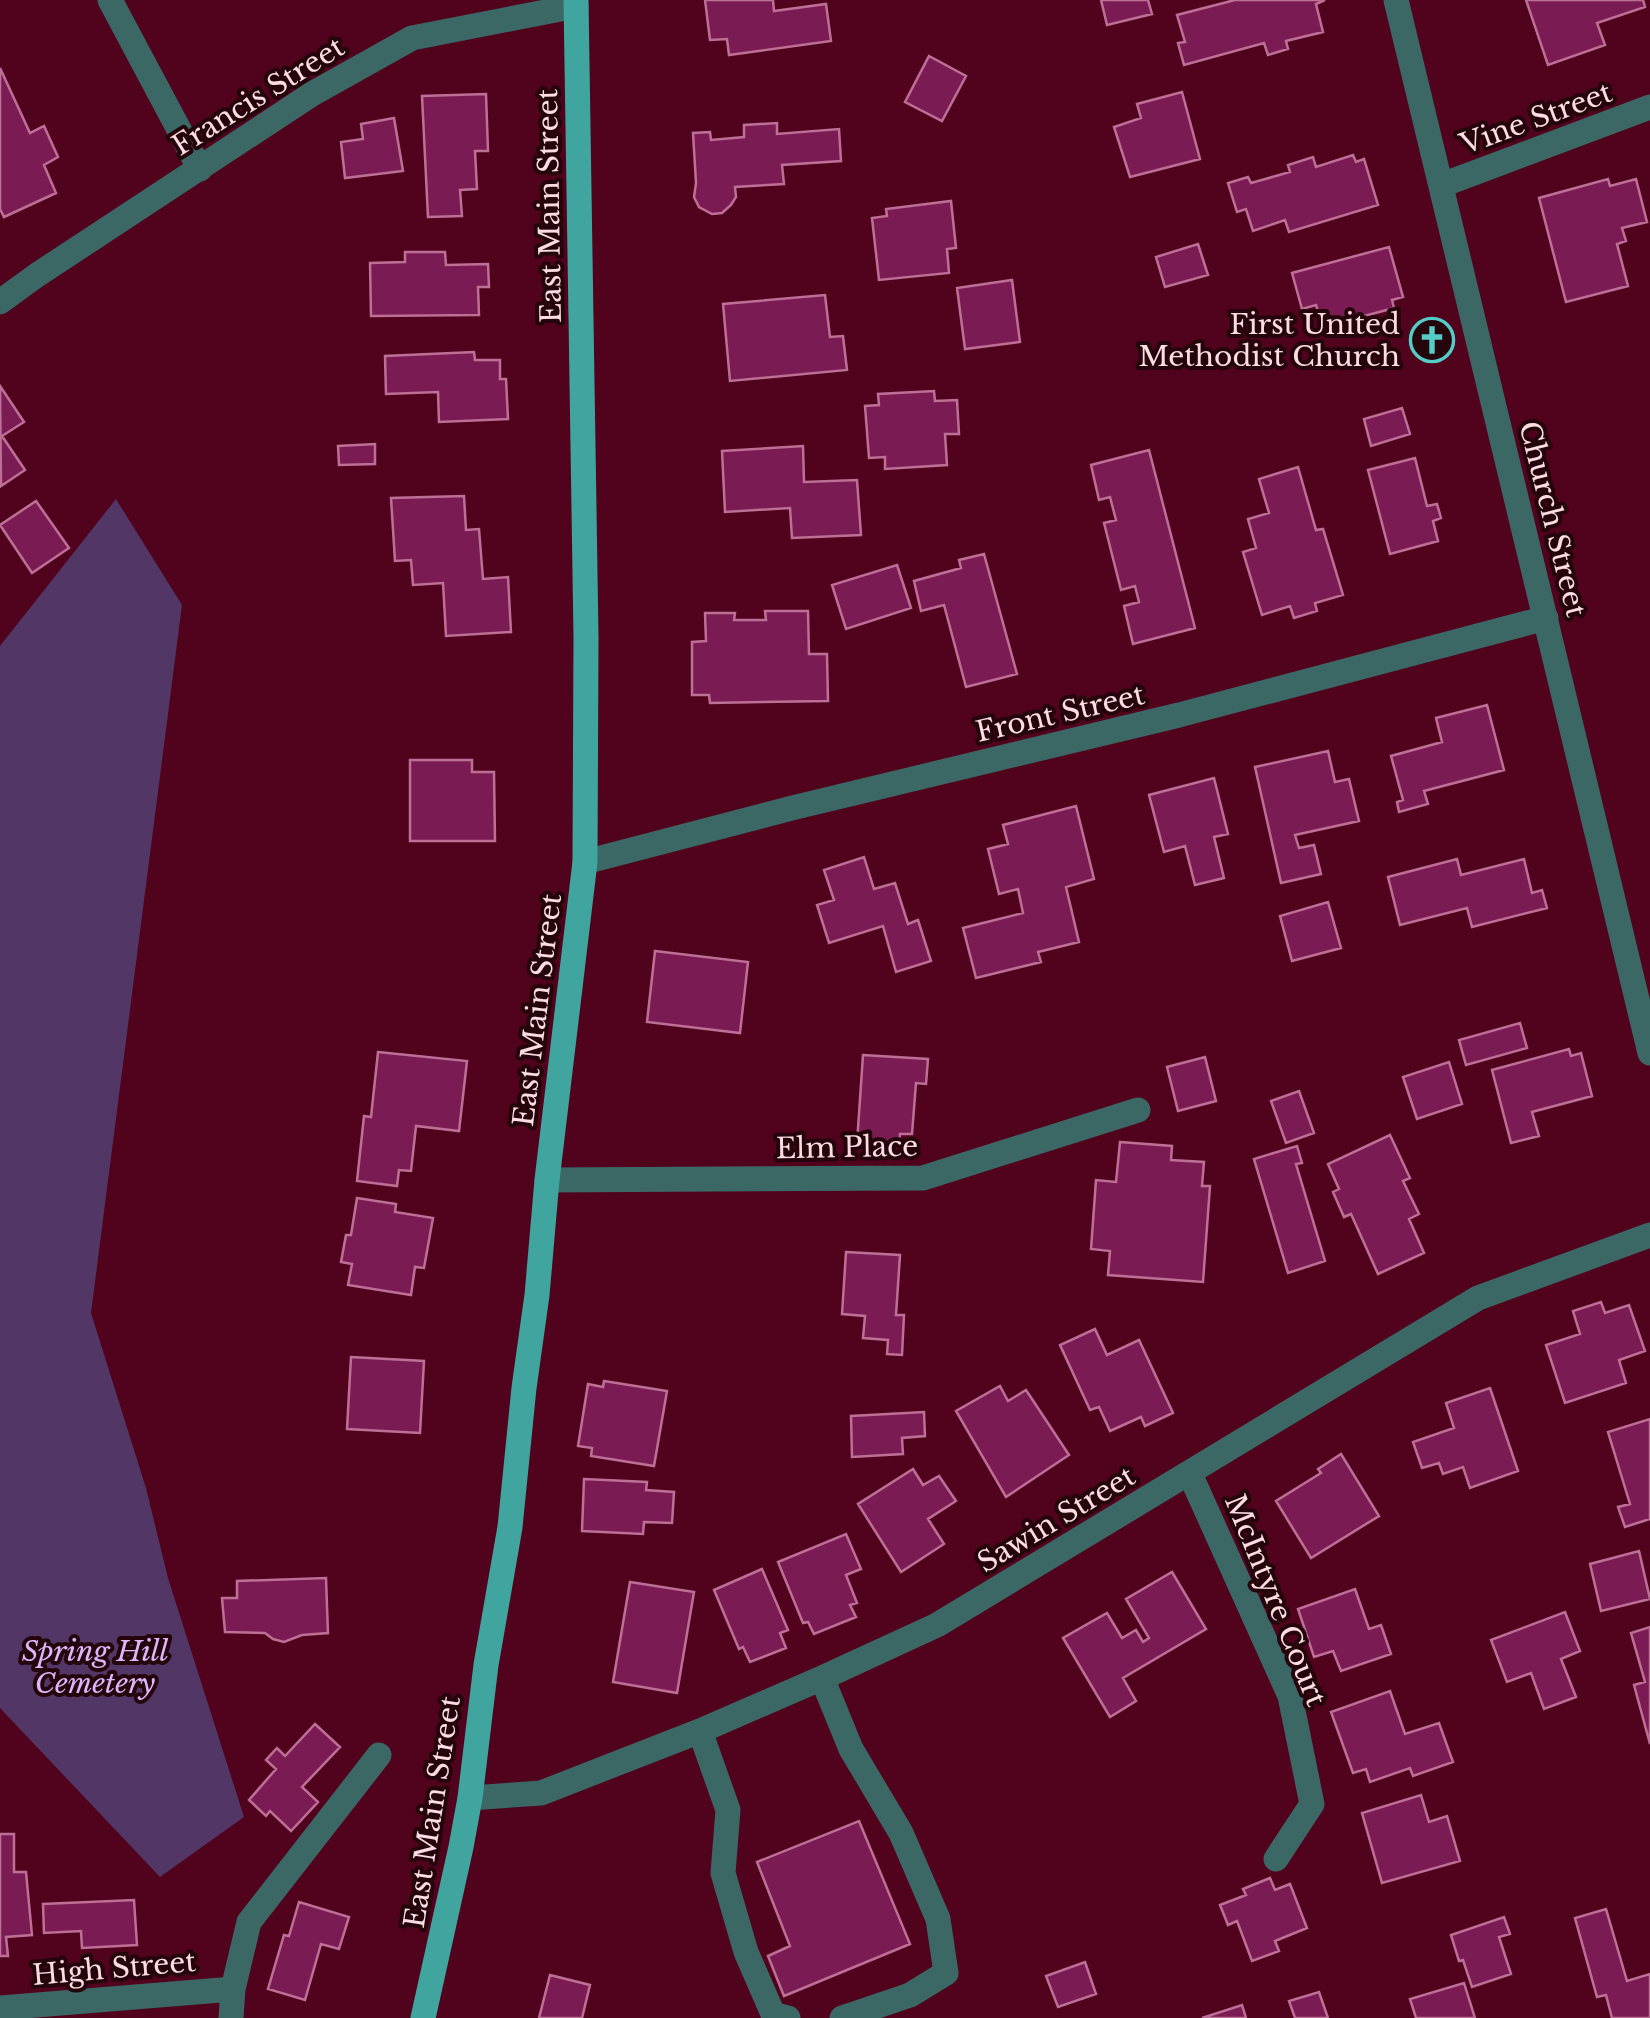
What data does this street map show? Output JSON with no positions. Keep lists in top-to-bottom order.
{
  "streets": {
    "main road": ["East Main Street"],
    "street": [
      "Francis Street",
      "Vine Street",
      "Church Street",
      "Front Street",
      "Elm Place",
      "Sawin Street",
      "McIntyre Court",
      "High Street"
    ]
  },
  "crossings": [
    ["Francis Street", "East Main Street"],
    ["Vine Street", "Church Street"],
    ["East Main Street", "Front Street"],
    ["East Main Street", "Elm Place"],
    ["East Main Street", "Sawin Street"],
    ["Church Street", "Front Street"],
    ["Sawin Street", "McIntyre Court"]
  ],
  "parks": ["Spring Hill Cemetery"],
  "places": {
    "church": ["First United Methodist Church"]
  }
}
